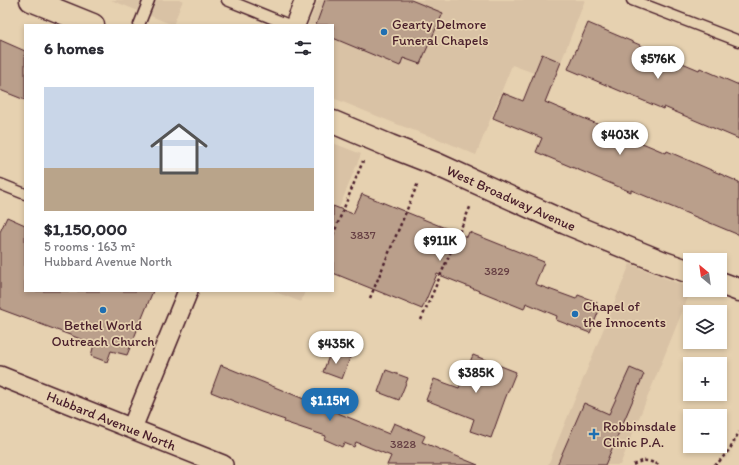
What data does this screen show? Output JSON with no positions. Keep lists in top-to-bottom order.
{
  "streets": {
    "street": ["West Broadway Avenue", "Hubbard Avenue North"]
  },
  "places": {
    "other": ["Gearty Delmore Funeral Chapels", "Bethel World Outreach Church", "Chapel of the Innocents"],
    "health": ["Robbinsdale Clinic P.A."]
  },
  "house_numbers": ["3837", "3829", "3828"],
  "north": "top left",
  "page": {
    "heading": "6 homes",
    "price": [
      "$576K",
      "$403K",
      "$911K",
      "$435K",
      "$385K",
      "$1.15M"
    ],
    "list": [
      {
        "name": "$1,150,000",
        "note": "5 rooms · 163 m² · Hubbard Avenue North"
      }
    ],
    "map_buttons": ["+", "−"]
  }
}
